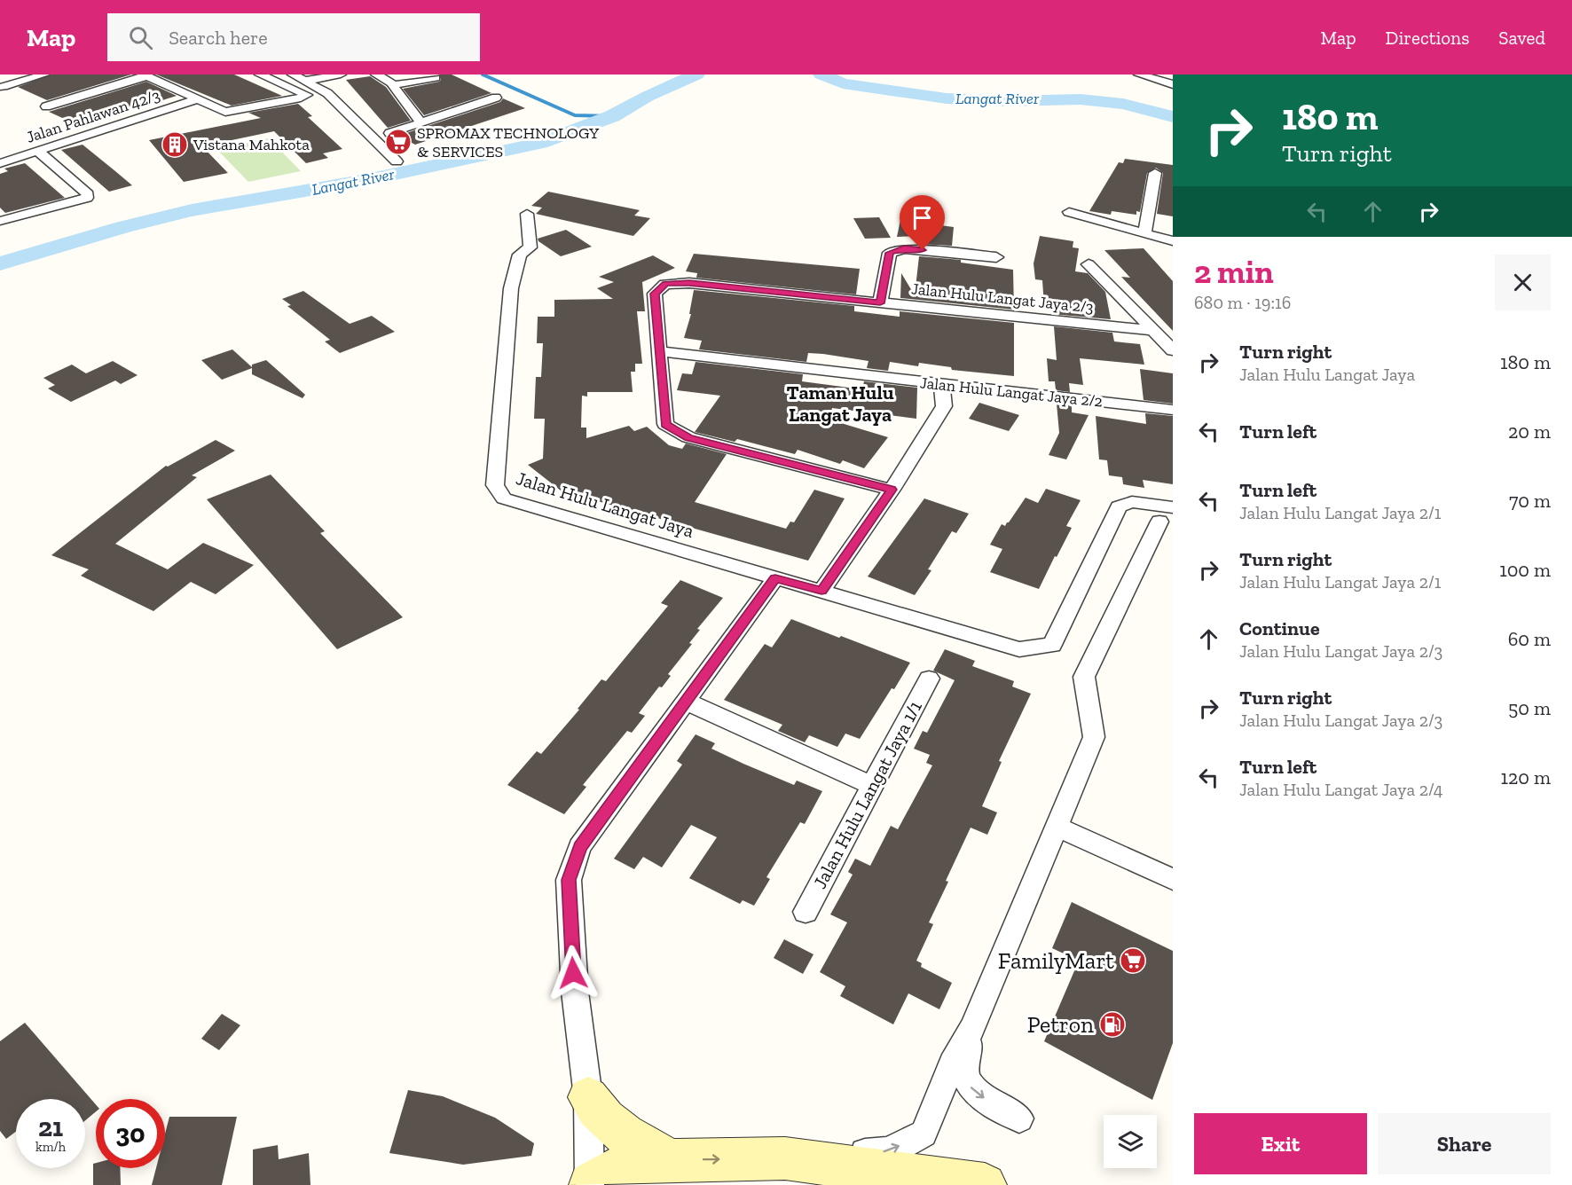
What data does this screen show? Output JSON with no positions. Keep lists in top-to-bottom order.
{
  "streets": {
    "street": [
      "Jalan Pahlawan 42/3",
      "Jalan Hulu Langat Jaya 2/3",
      "Jalan Hulu Langat Jaya 2/2",
      "Jalan Hulu Langat Jaya",
      "Jalan Hulu Langat Jaya 1/1"
    ]
  },
  "crossings": [
    ["Jalan Hulu Langat Jaya 2/3", "Jalan Hulu Langat Jaya 2/2"]
  ],
  "districts": ["Taman Hulu Langat Jaya"],
  "water": ["Langat River"],
  "places": {
    "supermarket": ["SPROMAX TECHNOLOGY & SERVICES", "FamilyMart"],
    "building": ["Vistana Mahkota"],
    "fuel station": ["Petron"]
  },
  "page": {
    "header": "Map",
    "search": "Search here",
    "nav": ["Map", "Directions", "Saved"],
    "turn": ["180 m", "Turn right"],
    "heading": ["2 min", "680 m · 19:16"],
    "list": [
      {
        "name": "Turn right",
        "note": "Jalan Hulu Langat Jaya",
        "value": "180 m"
      },
      {
        "name": "Turn left",
        "value": "20 m"
      },
      {
        "name": "Turn left",
        "note": "Jalan Hulu Langat Jaya 2/1",
        "value": "70 m"
      },
      {
        "name": "Turn right",
        "note": "Jalan Hulu Langat Jaya 2/1",
        "value": "100 m"
      },
      {
        "name": "Continue",
        "note": "Jalan Hulu Langat Jaya 2/3",
        "value": "60 m"
      },
      {
        "name": "Turn right",
        "note": "Jalan Hulu Langat Jaya 2/3",
        "value": "50 m"
      },
      {
        "name": "Turn left",
        "note": "Jalan Hulu Langat Jaya 2/4",
        "value": "120 m"
      }
    ],
    "speed": "21 km/h",
    "limit": "30",
    "buttons": ["Exit", "Share"]
  }
}
